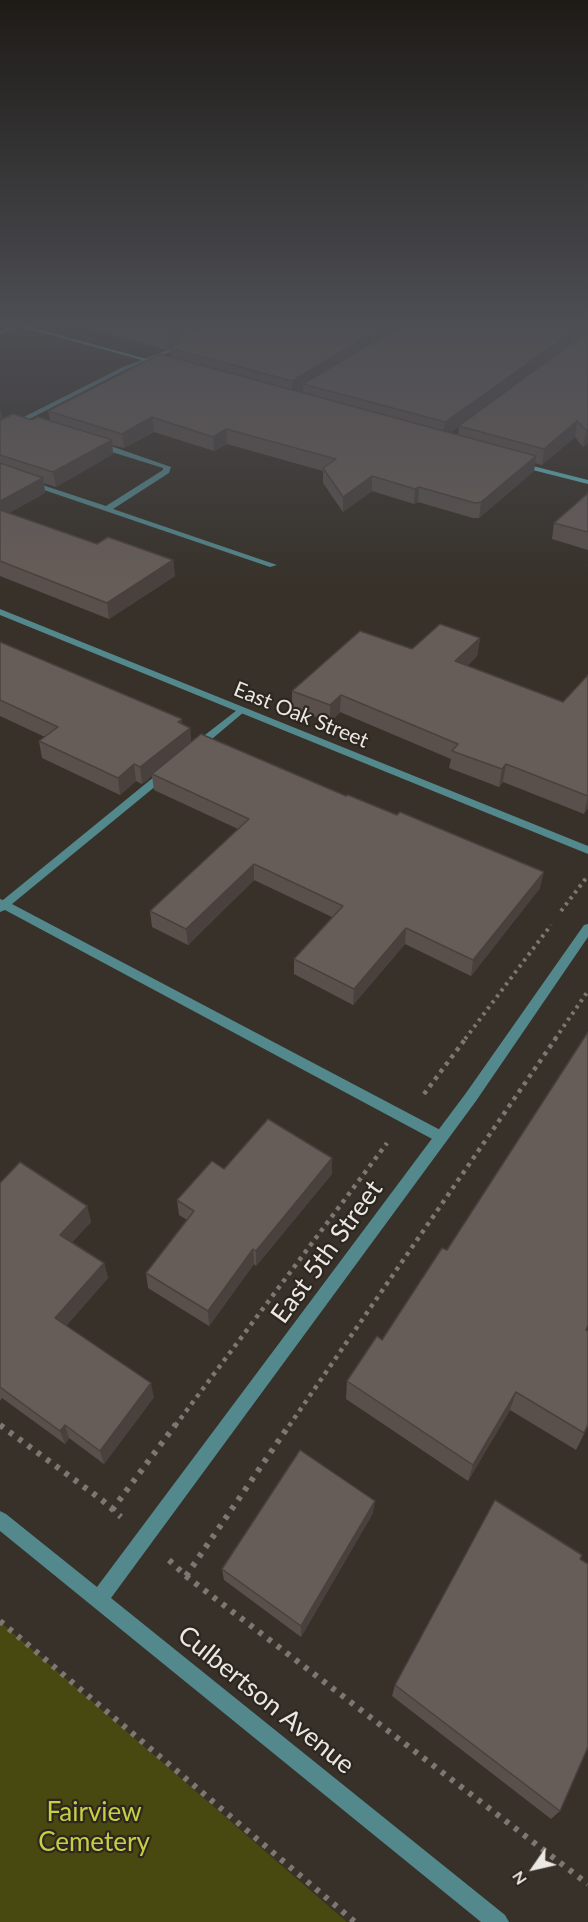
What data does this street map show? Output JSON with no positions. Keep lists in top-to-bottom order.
{
  "streets": {
    "street": ["East Oak Street", "East 5th Street", "Culbertson Avenue"]
  },
  "crossings": [
    ["East 5th Street", "Culbertson Avenue"]
  ],
  "parks": ["Fairview Cemetery"],
  "north": "bottom left"
}
